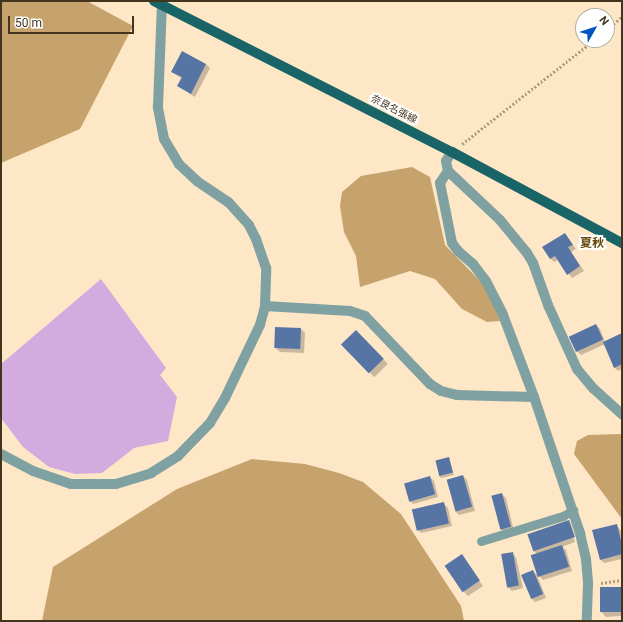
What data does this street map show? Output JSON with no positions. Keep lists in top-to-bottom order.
{
  "streets": {
    "main road": ["奈良名張線"]
  },
  "districts": ["夏秋"],
  "scale_bar": "50 m",
  "north": "top right"
}
